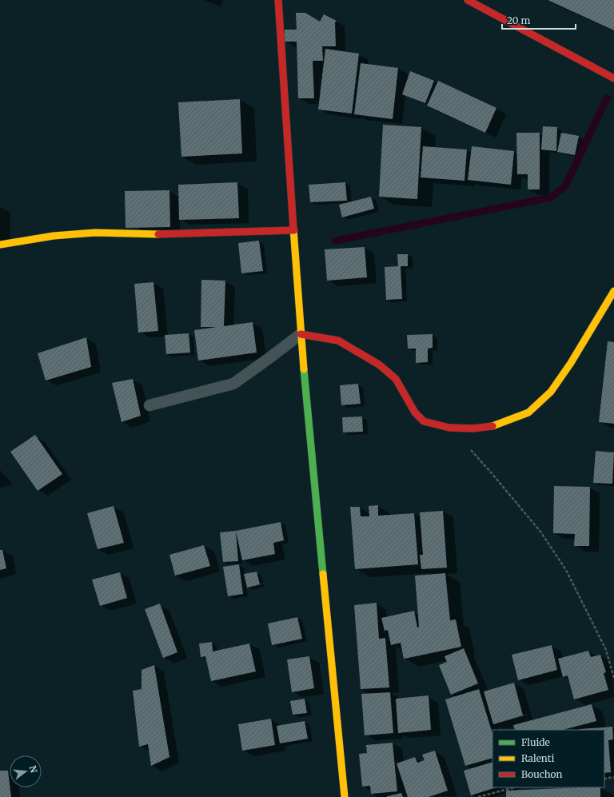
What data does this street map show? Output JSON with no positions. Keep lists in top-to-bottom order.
{
  "legend": ["Fluide", "Ralenti", "Bouchon"],
  "scale_bar": "20 m",
  "north": "right"
}
